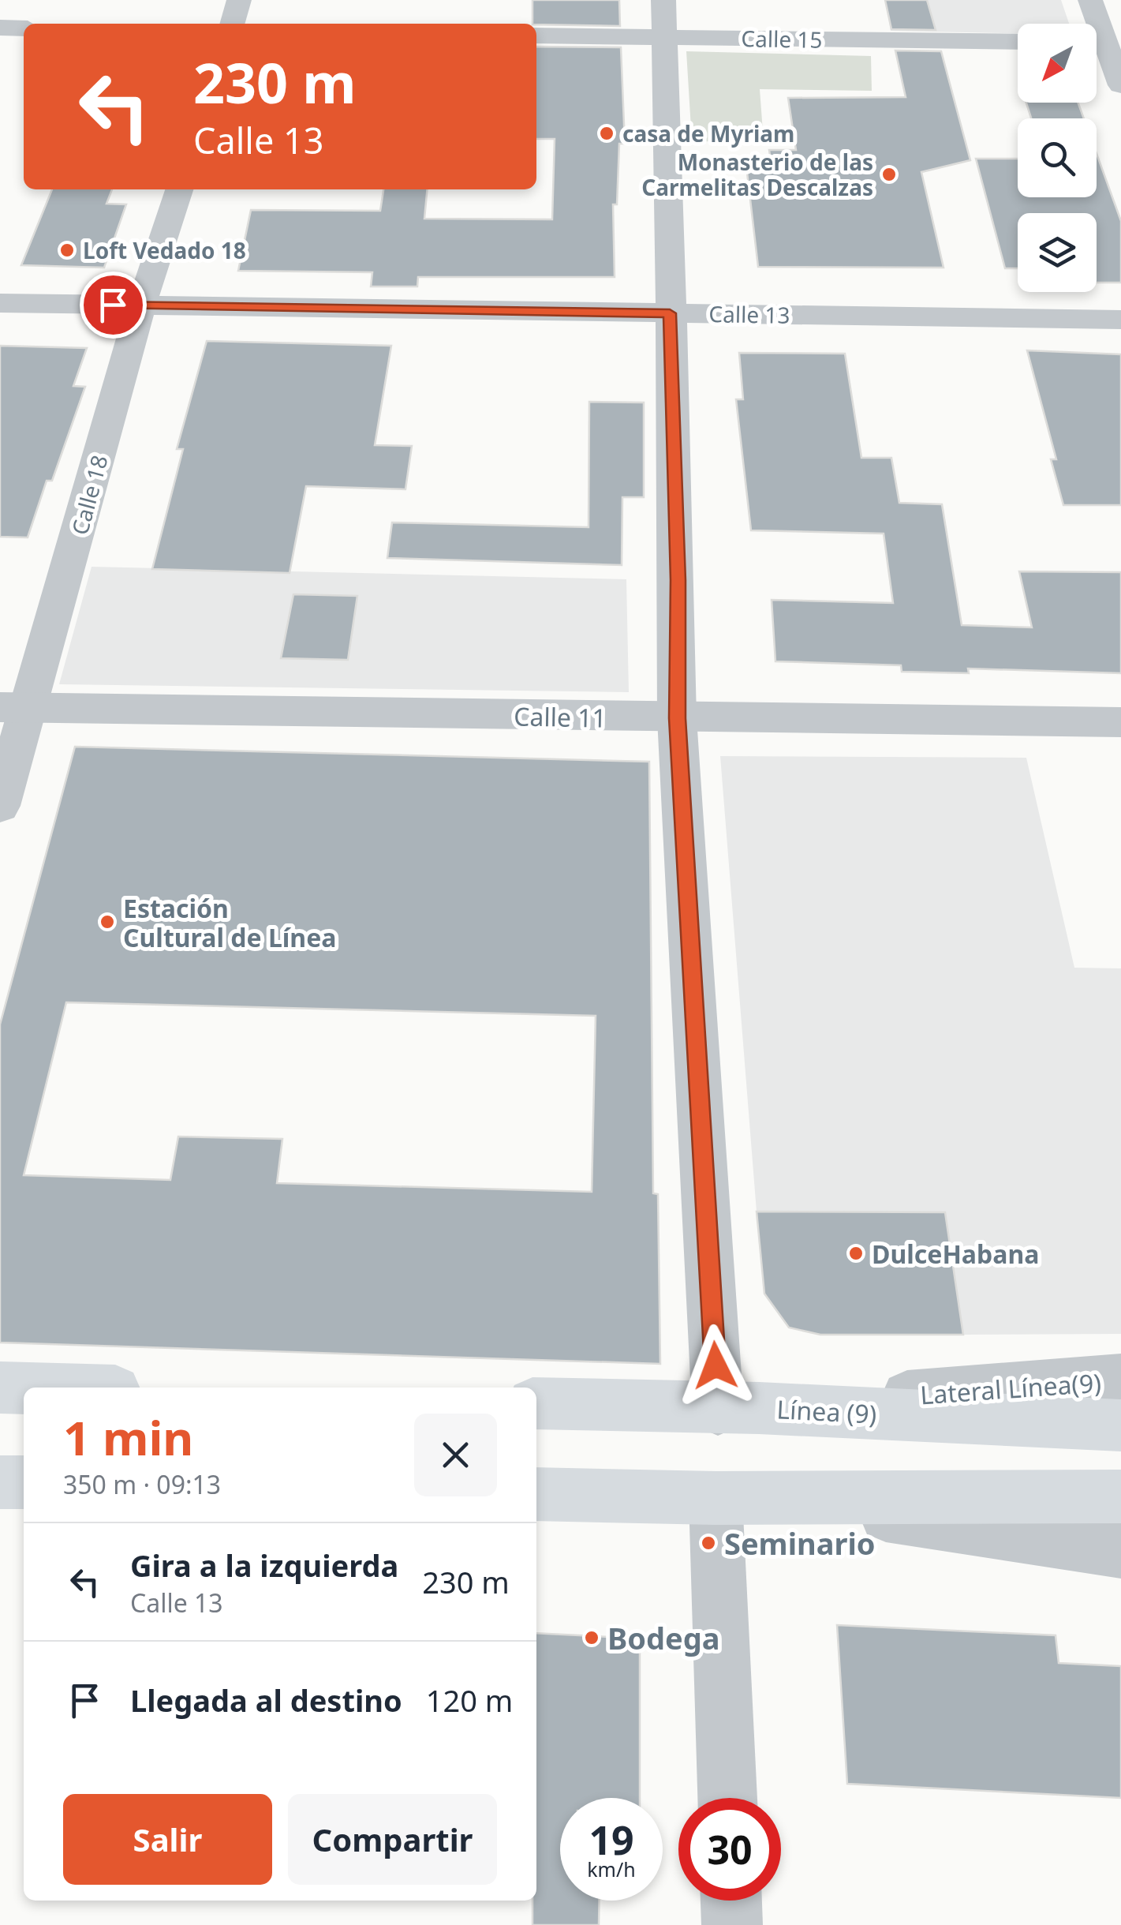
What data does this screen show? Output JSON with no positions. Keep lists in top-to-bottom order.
{
  "streets": {
    "main road": ["Línea (9)"],
    "street": [
      "Calle 15",
      "Calle 13",
      "Calle 18",
      "Calle 11",
      "Lateral Línea(9)"
    ]
  },
  "crossings": [
    ["Calle 13", "Calle 18"],
    ["Calle 18", "Calle 11"],
    ["Lateral Línea(9)", "Línea (9)"]
  ],
  "places": [
    "casa de Myriam",
    "Monasterio de las Carmelitas Descalzas",
    "Loft Vedado 18",
    "Estación Cultural de Línea",
    "DulceHabana",
    "Seminario",
    "Bodega"
  ],
  "north": "bottom left",
  "page": {
    "turn": ["230 m", "Calle 13"],
    "heading": ["1 min", "350 m · 09:13"],
    "list": [
      {
        "name": "Gira a la izquierda",
        "note": "Calle 13",
        "value": "230 m"
      },
      {
        "name": "Llegada al destino",
        "value": "120 m"
      }
    ],
    "buttons": ["Salir", "Compartir"],
    "speed": "19 km/h",
    "limit": "30"
  }
}
